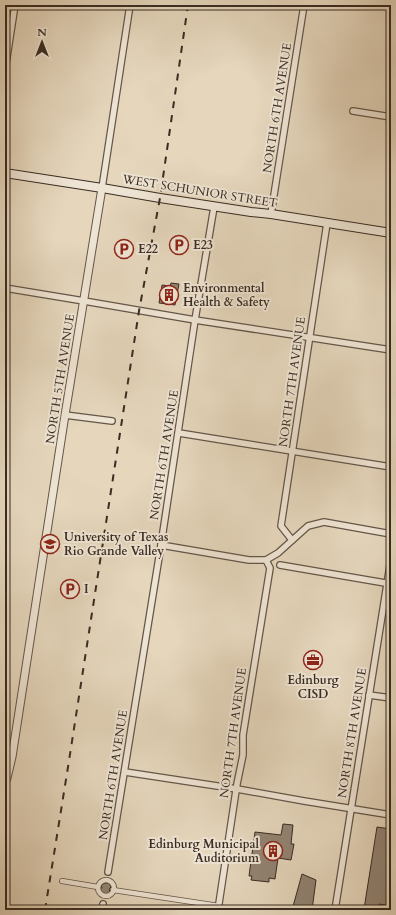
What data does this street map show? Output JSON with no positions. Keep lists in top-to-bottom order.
{
  "streets": {
    "main road": ["WEST SCHUNIOR STREET"],
    "street": [
      "NORTH 6TH AVENUE",
      "NORTH 5TH AVENUE",
      "NORTH 7TH AVENUE",
      "NORTH 8TH AVENUE"
    ]
  },
  "crossings": [
    ["NORTH 6TH AVENUE", "WEST SCHUNIOR STREET"],
    ["WEST SCHUNIOR STREET", "NORTH 5TH AVENUE"],
    ["WEST SCHUNIOR STREET", "NORTH 7TH AVENUE"]
  ],
  "places": {
    "parking": ["E23", "E22", "I"],
    "building": ["Environmental Health & Safety", "Edinburg Municipal Auditorium"],
    "school or university": ["University of Texas Rio Grande Valley"],
    "office": ["Edinburg CISD"]
  },
  "north": "top"
}
